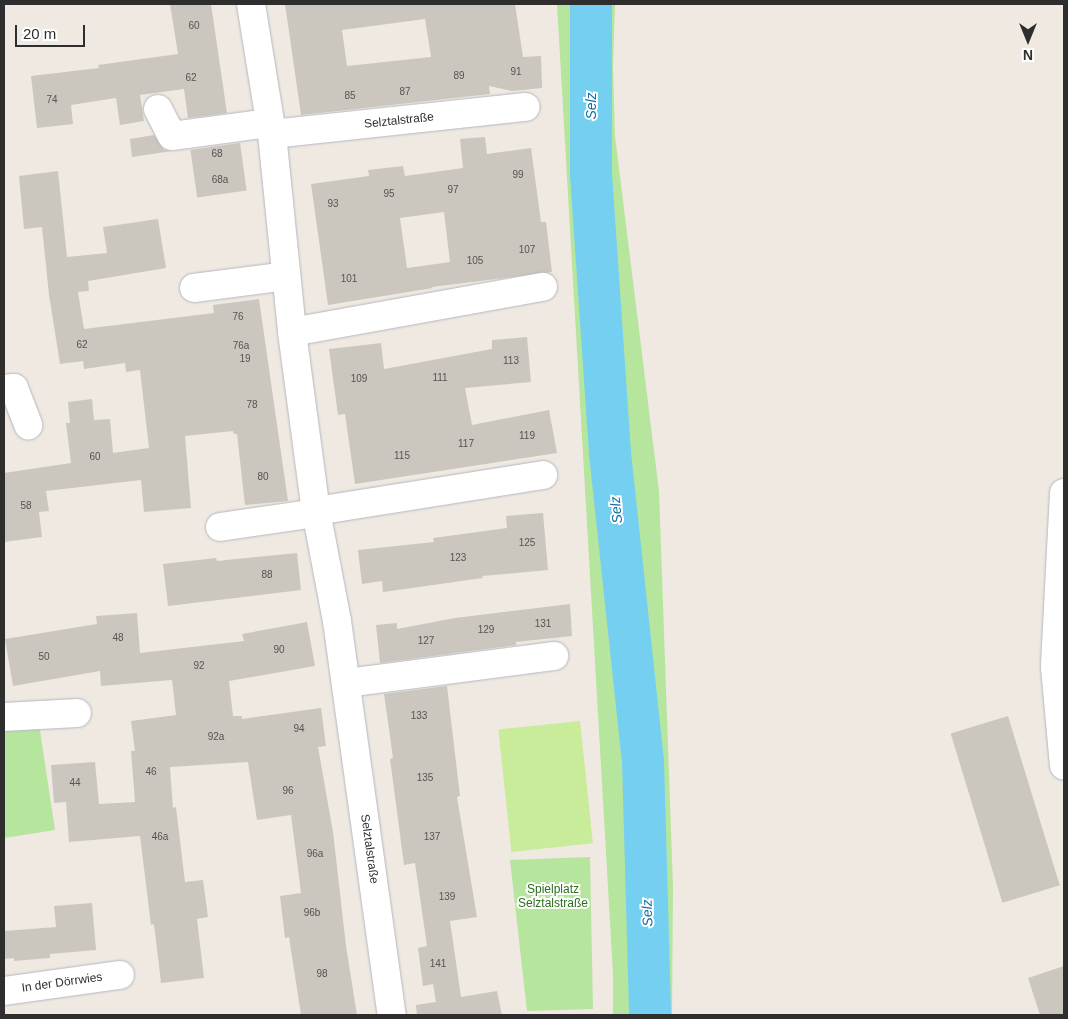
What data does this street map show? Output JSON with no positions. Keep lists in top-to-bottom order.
{
  "streets": {
    "street": ["Selztalstraße", "In der Dörrwies"]
  },
  "water": ["Selz"],
  "parks": ["Spielplatz Selztalstraße"],
  "house_numbers": [
    "60",
    "91",
    "89",
    "62",
    "87",
    "85",
    "74",
    "68",
    "99",
    "68a",
    "97",
    "95",
    "93",
    "107",
    "105",
    "101",
    "76",
    "62",
    "76a",
    "19",
    "113",
    "111",
    "109",
    "78",
    "119",
    "117",
    "115",
    "60",
    "80",
    "58",
    "125",
    "123",
    "88",
    "131",
    "129",
    "48",
    "127",
    "90",
    "50",
    "92",
    "133",
    "94",
    "92a",
    "46",
    "135",
    "44",
    "96",
    "46a",
    "137",
    "96a",
    "139",
    "96b",
    "141",
    "98"
  ],
  "scale_bar": "20 m",
  "north": "bottom"
}
